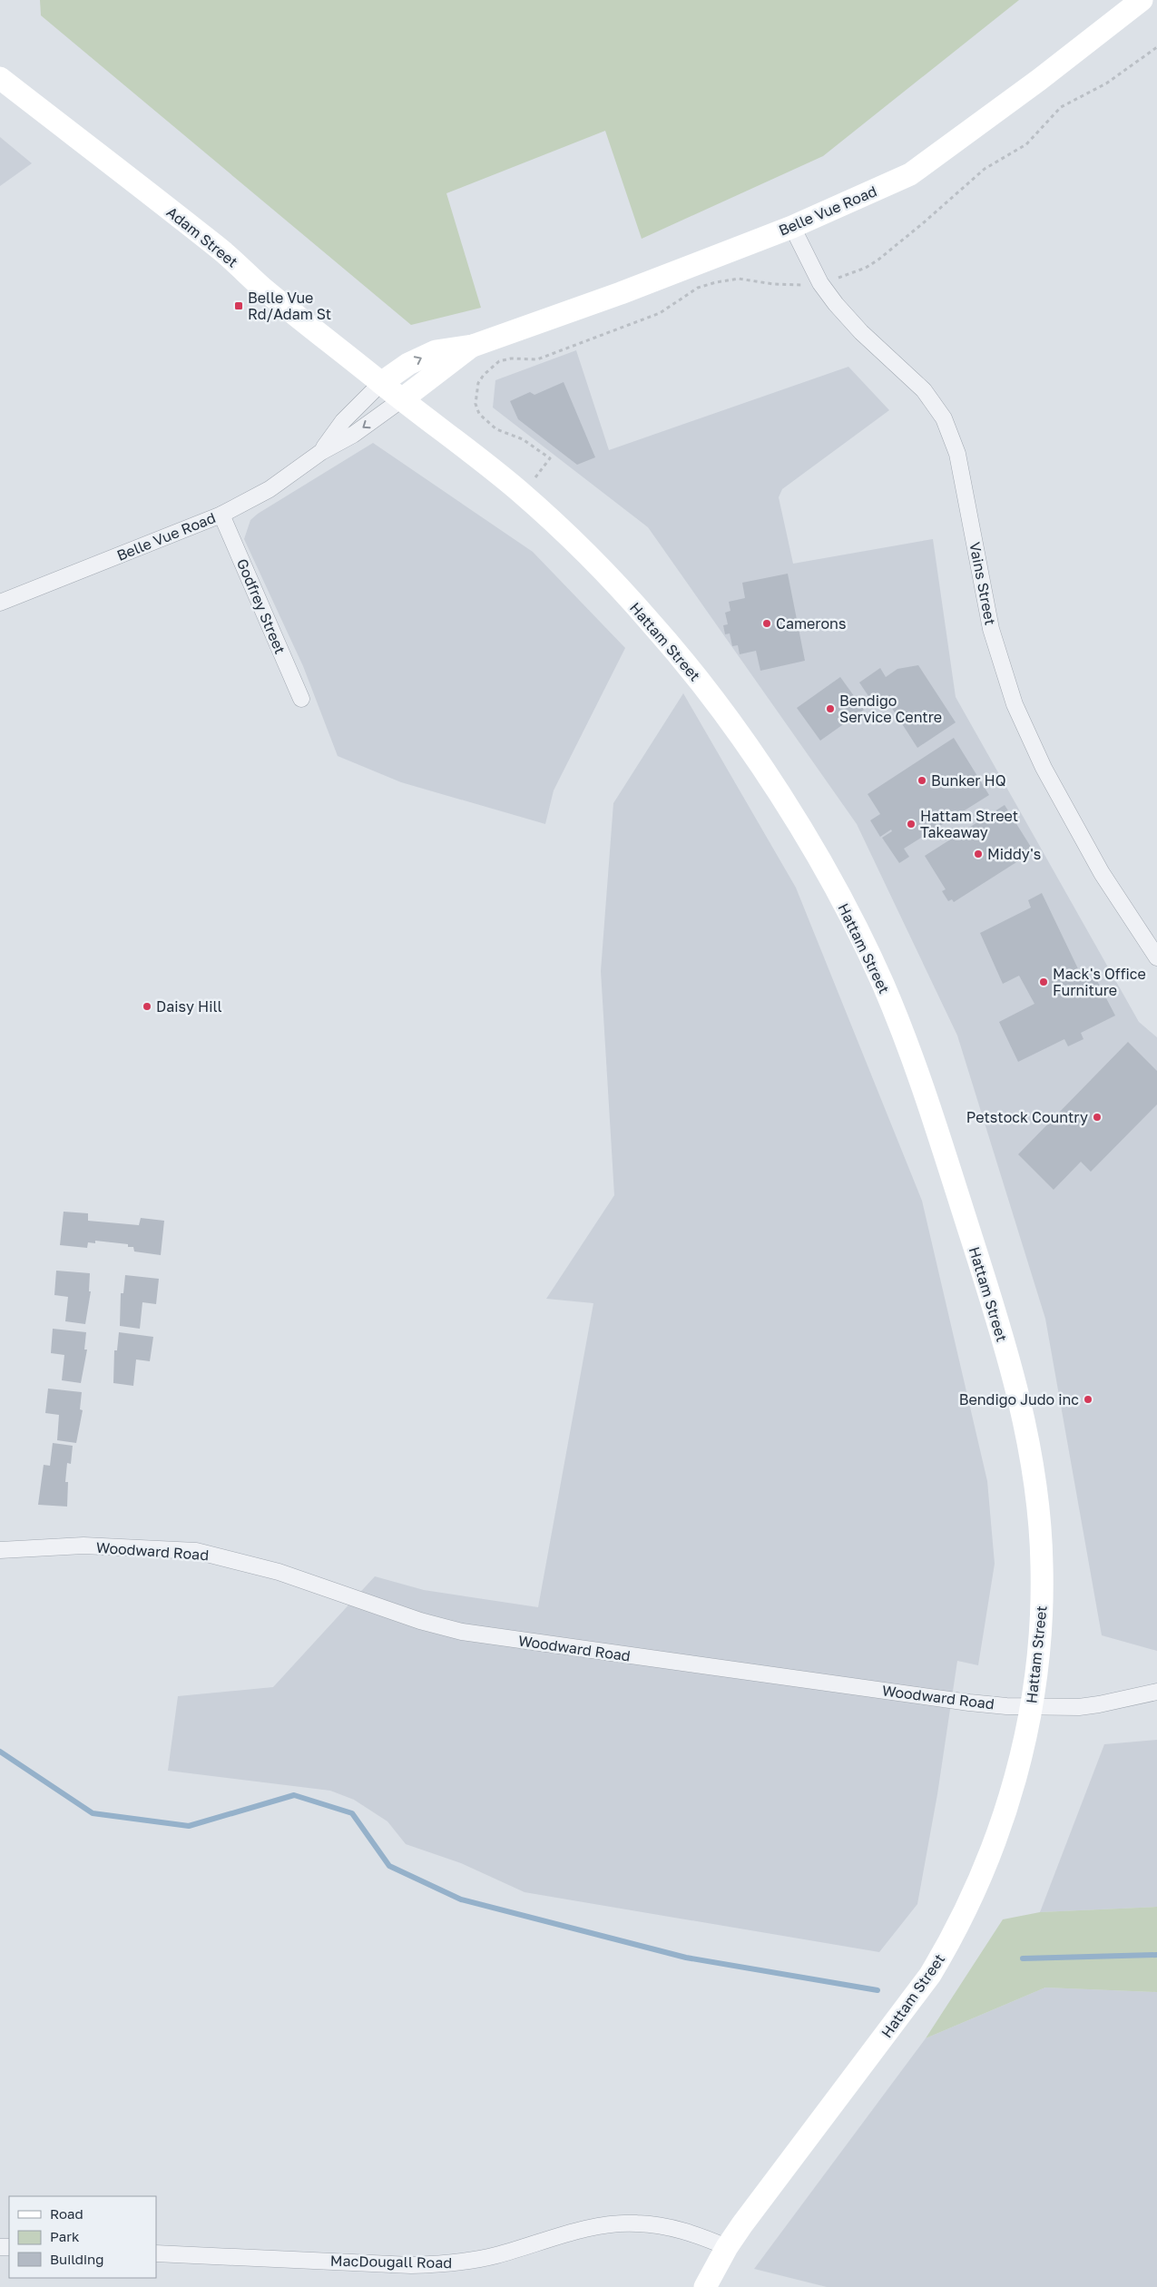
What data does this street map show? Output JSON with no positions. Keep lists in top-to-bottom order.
{
  "streets": {
    "main road": ["Belle Vue Road", "Adam Street", "Hattam Street"],
    "street": [
      "Vains Street",
      "Godfrey Street",
      "Woodward Road",
      "MacDougall Road"
    ]
  },
  "crossings": [
    ["Belle Vue Road", "Adam Street"],
    ["Belle Vue Road", "Vains Street"],
    ["Belle Vue Road", "Godfrey Street"],
    ["Belle Vue Road", "Hattam Street"],
    ["Adam Street", "Hattam Street"],
    ["Hattam Street", "Woodward Road"],
    ["Hattam Street", "MacDougall Road"]
  ],
  "places": {
    "transit": ["Belle Vue Rd/Adam St"],
    "other": [
      "Camerons",
      "Bendigo Service Centre",
      "Bunker HQ",
      "Hattam Street Takeaway",
      "Middy's",
      "Mack's Office Furniture",
      "Daisy Hill",
      "Petstock Country",
      "Bendigo Judo inc"
    ]
  },
  "legend": ["Road", "Park", "Building"]
}
